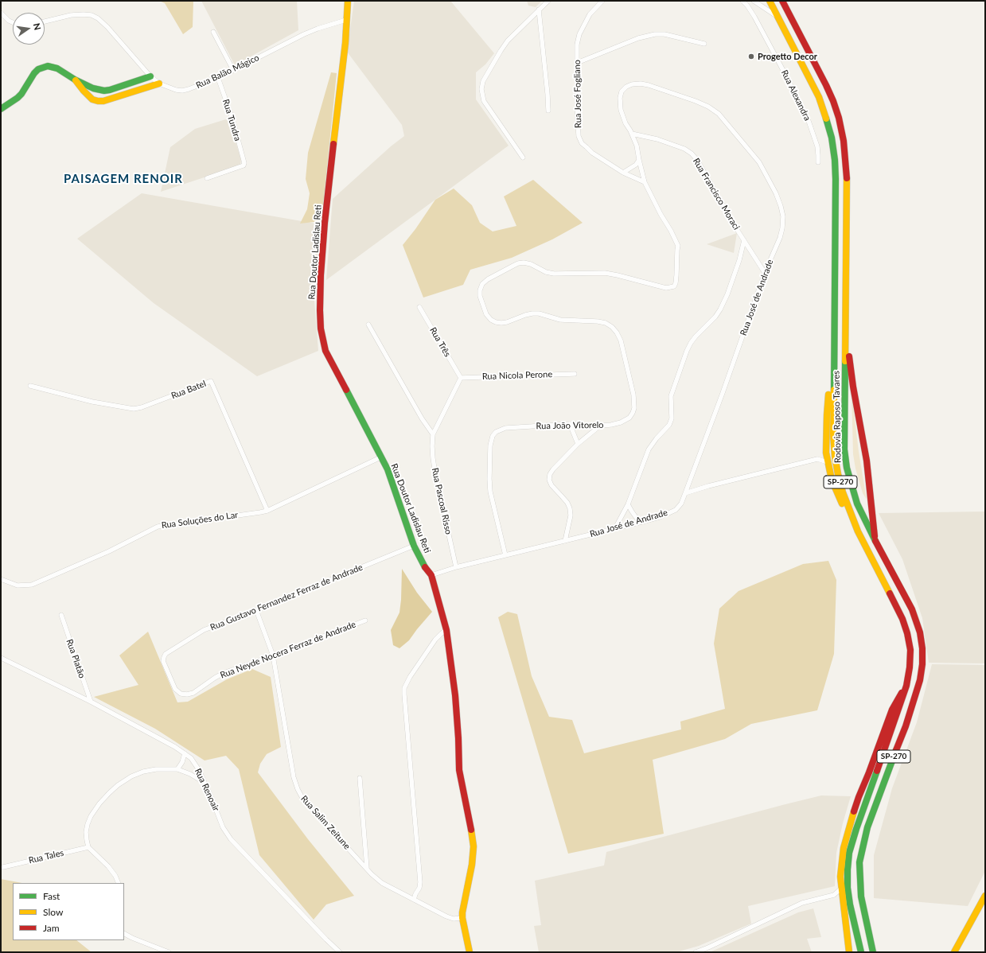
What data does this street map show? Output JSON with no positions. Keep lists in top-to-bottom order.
{
  "streets": {
    "main road": ["Rua Doutor Ladislau Reti", "Rodovia Raposo Tavares", "SP-270"],
    "street": [
      "Rua Balão Mágico",
      "Rua José Fogliano",
      "Rua Alexandra",
      "Rua Tundra",
      "Rua Francisco Moraci",
      "Rua José de Andrade",
      "Rua Três",
      "Rua Nicola Perone",
      "Rua Batel",
      "Rua João Vitorelo",
      "Rua Pascoal Risso",
      "Rua Soluções do Lar",
      "Rua Gustavo Fernandez Ferraz de Andrade",
      "Rua Neyde Nocera Ferraz de Andrade",
      "Rua Platão",
      "Rua Renoair",
      "Rua Salim Zeitune",
      "Rua Tales"
    ]
  },
  "crossings": [
    ["Rua Balão Mágico", "Rua Tundra"],
    ["Rua Balão Mágico", "Rua Doutor Ladislau Reti"],
    ["Rua José Fogliano", "Rua José de Andrade"],
    ["Rua Francisco Moraci", "Rua José de Andrade"],
    ["Rua Doutor Ladislau Reti", "Rua José de Andrade"],
    ["Rua Doutor Ladislau Reti", "Rua Soluções do Lar"],
    ["Rua Doutor Ladislau Reti", "Rua Gustavo Fernandez Ferraz de Andrade"],
    ["Rua Doutor Ladislau Reti", "Rua Salim Zeitune"],
    ["Rua José de Andrade", "Rua João Vitorelo"],
    ["Rua José de Andrade", "Rua Pascoal Risso"],
    ["Rua Três", "Rua Nicola Perone"],
    ["Rua Três", "Rua Pascoal Risso"],
    ["Rua Nicola Perone", "Rua Pascoal Risso"],
    ["Rua Batel", "Rua Soluções do Lar"],
    ["Rua Gustavo Fernandez Ferraz de Andrade", "Rua Neyde Nocera Ferraz de Andrade"],
    ["Rua Gustavo Fernandez Ferraz de Andrade", "Rua Salim Zeitune"],
    ["Rua Neyde Nocera Ferraz de Andrade", "Rua Salim Zeitune"],
    ["Rua Platão", "Rua Renoair"]
  ],
  "districts": ["PAISAGEM RENOIR"],
  "places": ["Progetto Decor"],
  "legend": ["Fast", "Slow", "Jam"],
  "north": "right"
}
